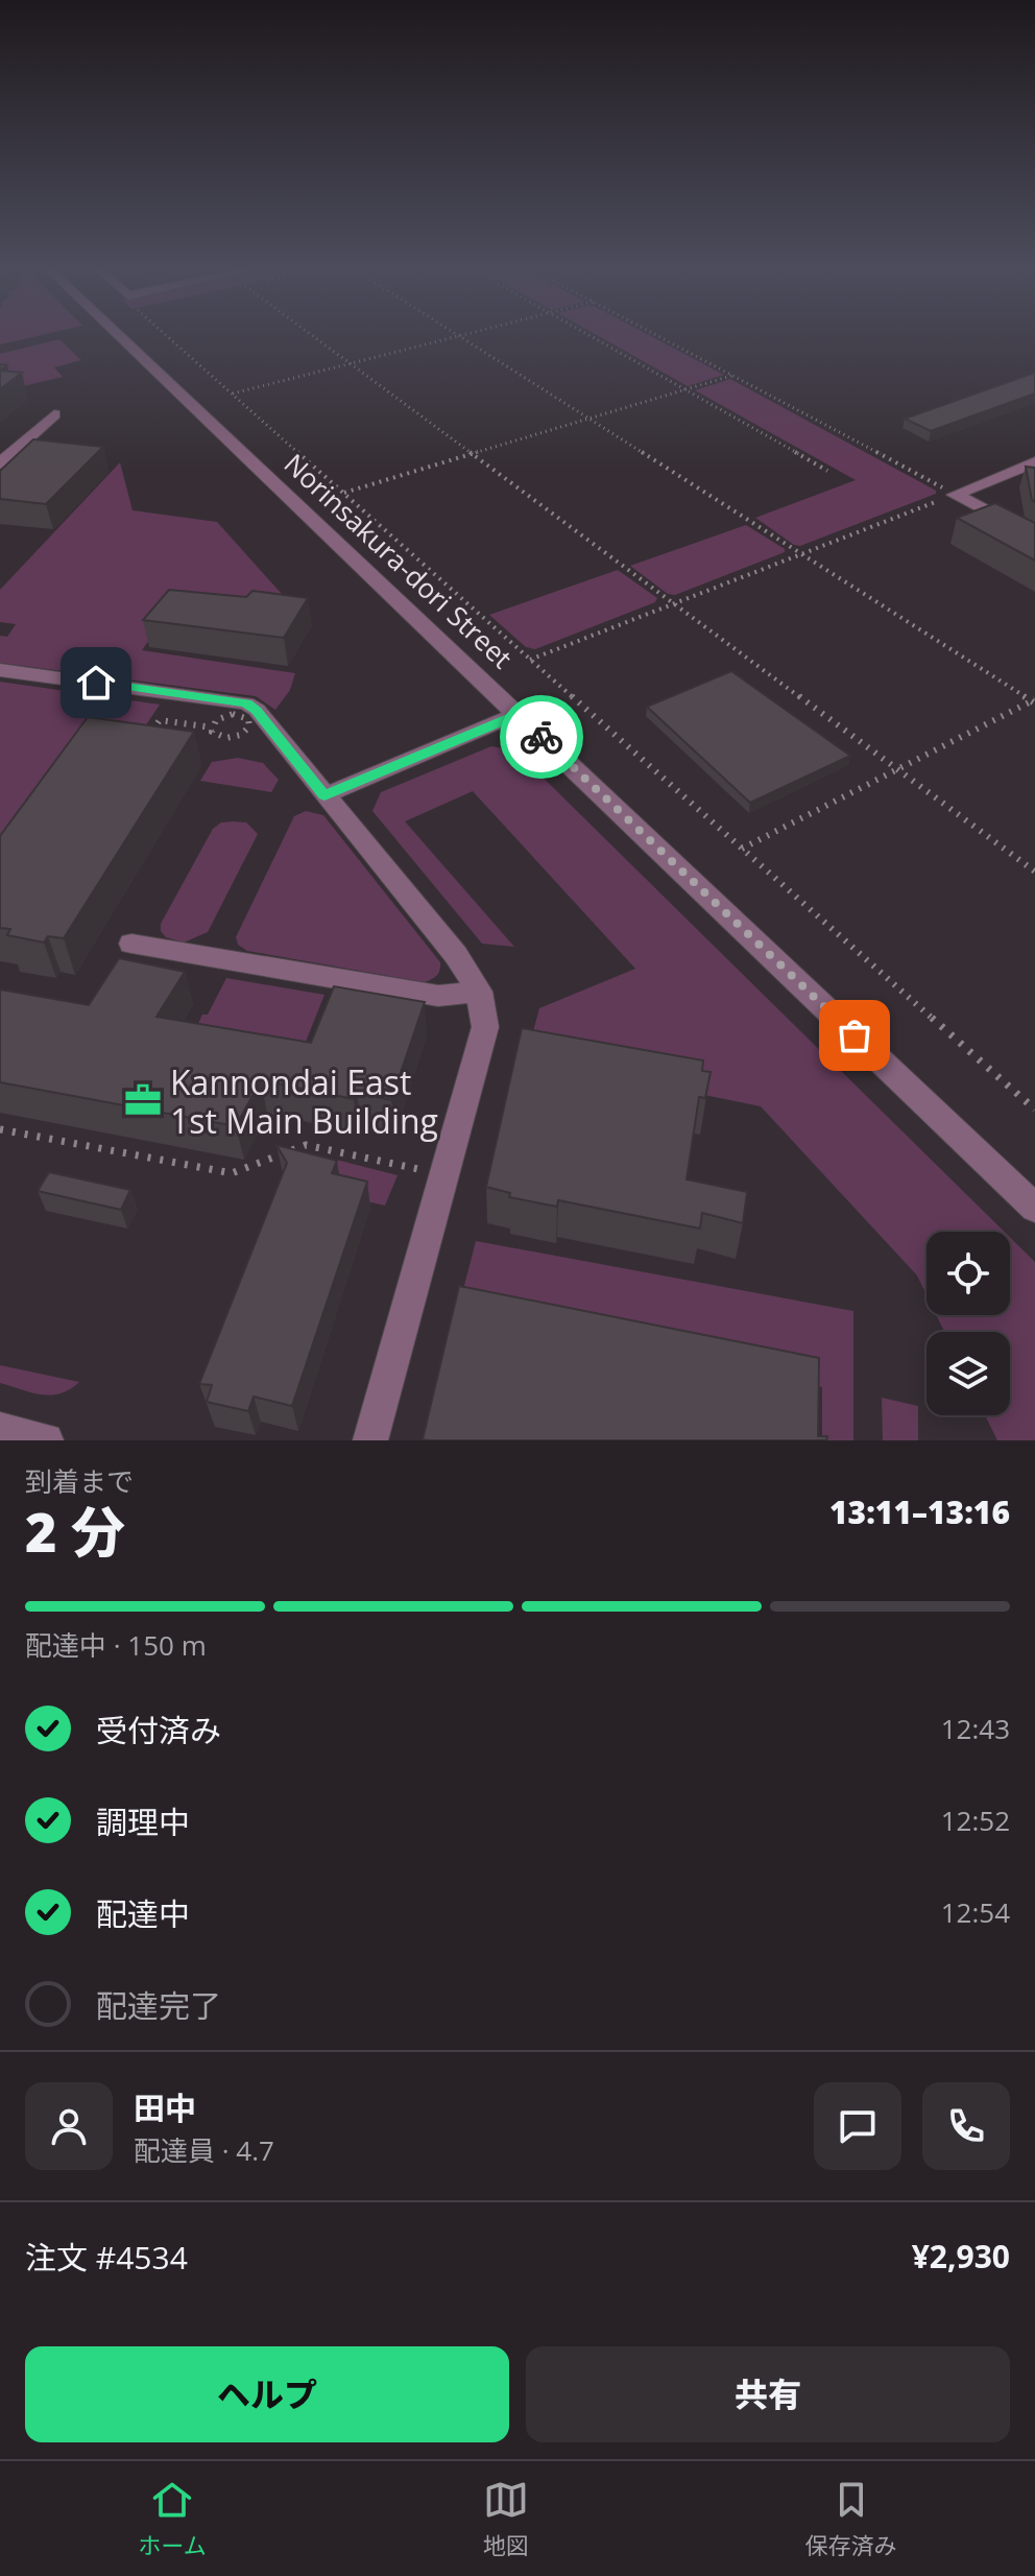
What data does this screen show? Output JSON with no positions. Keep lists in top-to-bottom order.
{
  "streets": {
    "street": ["Norinsakura-dori Street"]
  },
  "places": {
    "office": ["Kannondai East 1st Main Building"]
  },
  "page": {
    "heading": ["2 分", "到着まで", "13:11–13:16"],
    "panel": [
      "田中",
      "配達員 · 4.7",
      "注文 #4534",
      "¥2,930"
    ],
    "bar": "配達中 · 150 m",
    "list": [
      ["受付済み", "12:43"],
      ["調理中", "12:52"],
      ["配達中", "12:54"],
      "配達完了"
    ],
    "buttons": ["ヘルプ", "共有"],
    "tabs": ["ホーム", "地図", "保存済み"]
  }
}
